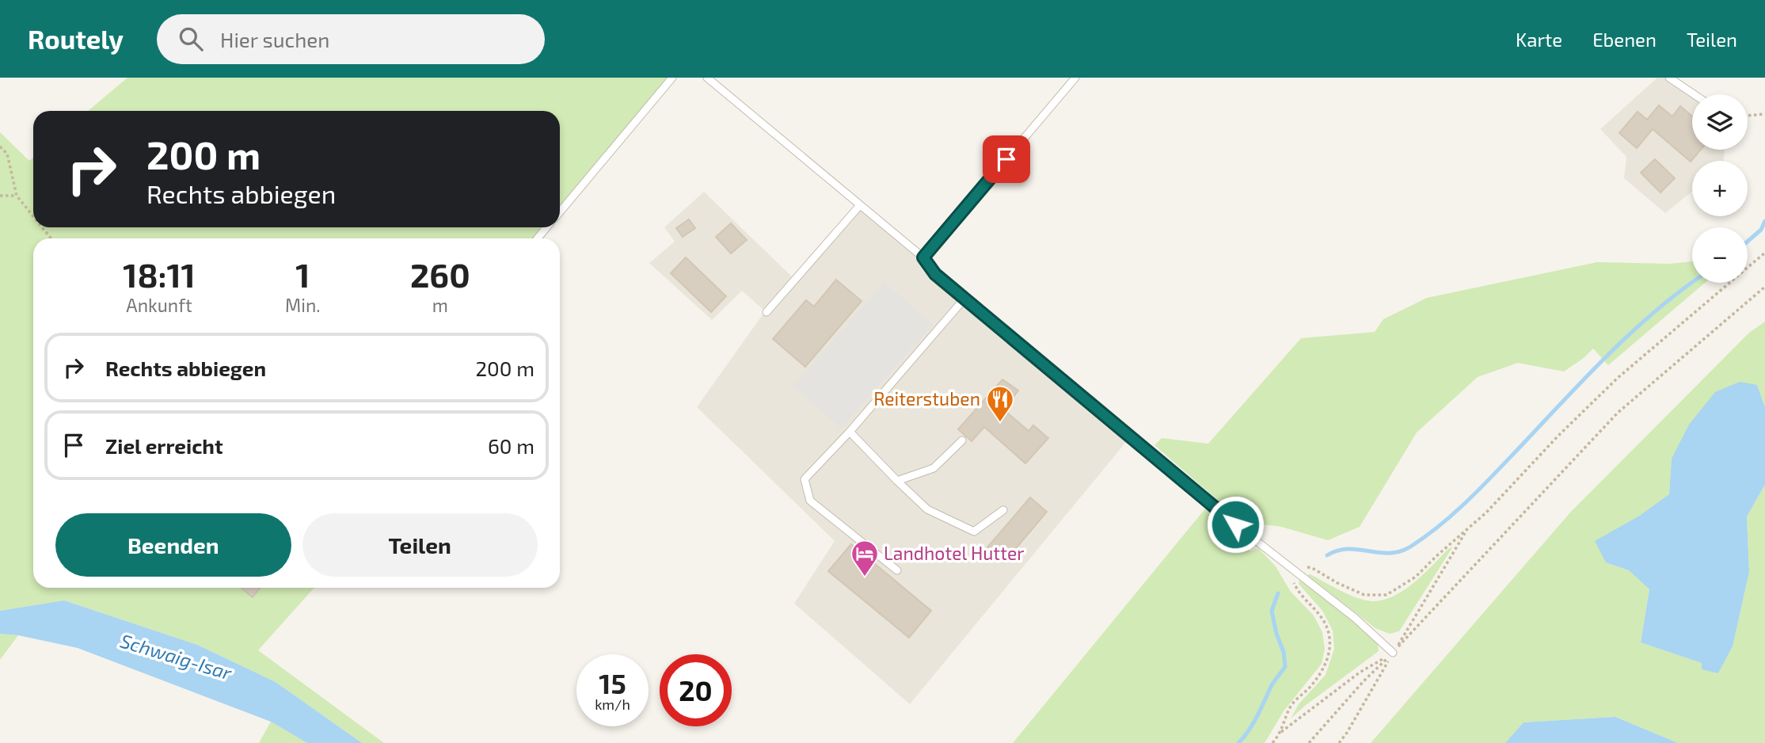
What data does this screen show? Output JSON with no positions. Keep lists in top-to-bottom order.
{
  "water": ["Schwaig-Isar"],
  "places": {
    "restaurant": ["Reiterstuben"],
    "hotel": ["Landhotel Hutter"]
  },
  "page": {
    "header": "Routely",
    "search": "Hier suchen",
    "nav": ["Karte", "Ebenen", "Teilen"],
    "map_buttons": ["+", "−"],
    "turn": ["200 m", "Rechts abbiegen"],
    "eta": [
      "18:11",
      "Ankunft",
      "1",
      "Min.",
      "260",
      "m"
    ],
    "list": [
      {
        "name": "Rechts abbiegen",
        "value": "200 m"
      },
      {
        "name": "Ziel erreicht",
        "value": "60 m"
      }
    ],
    "buttons": ["Beenden", "Teilen"],
    "speed": "15 km/h",
    "limit": "20"
  }
}
